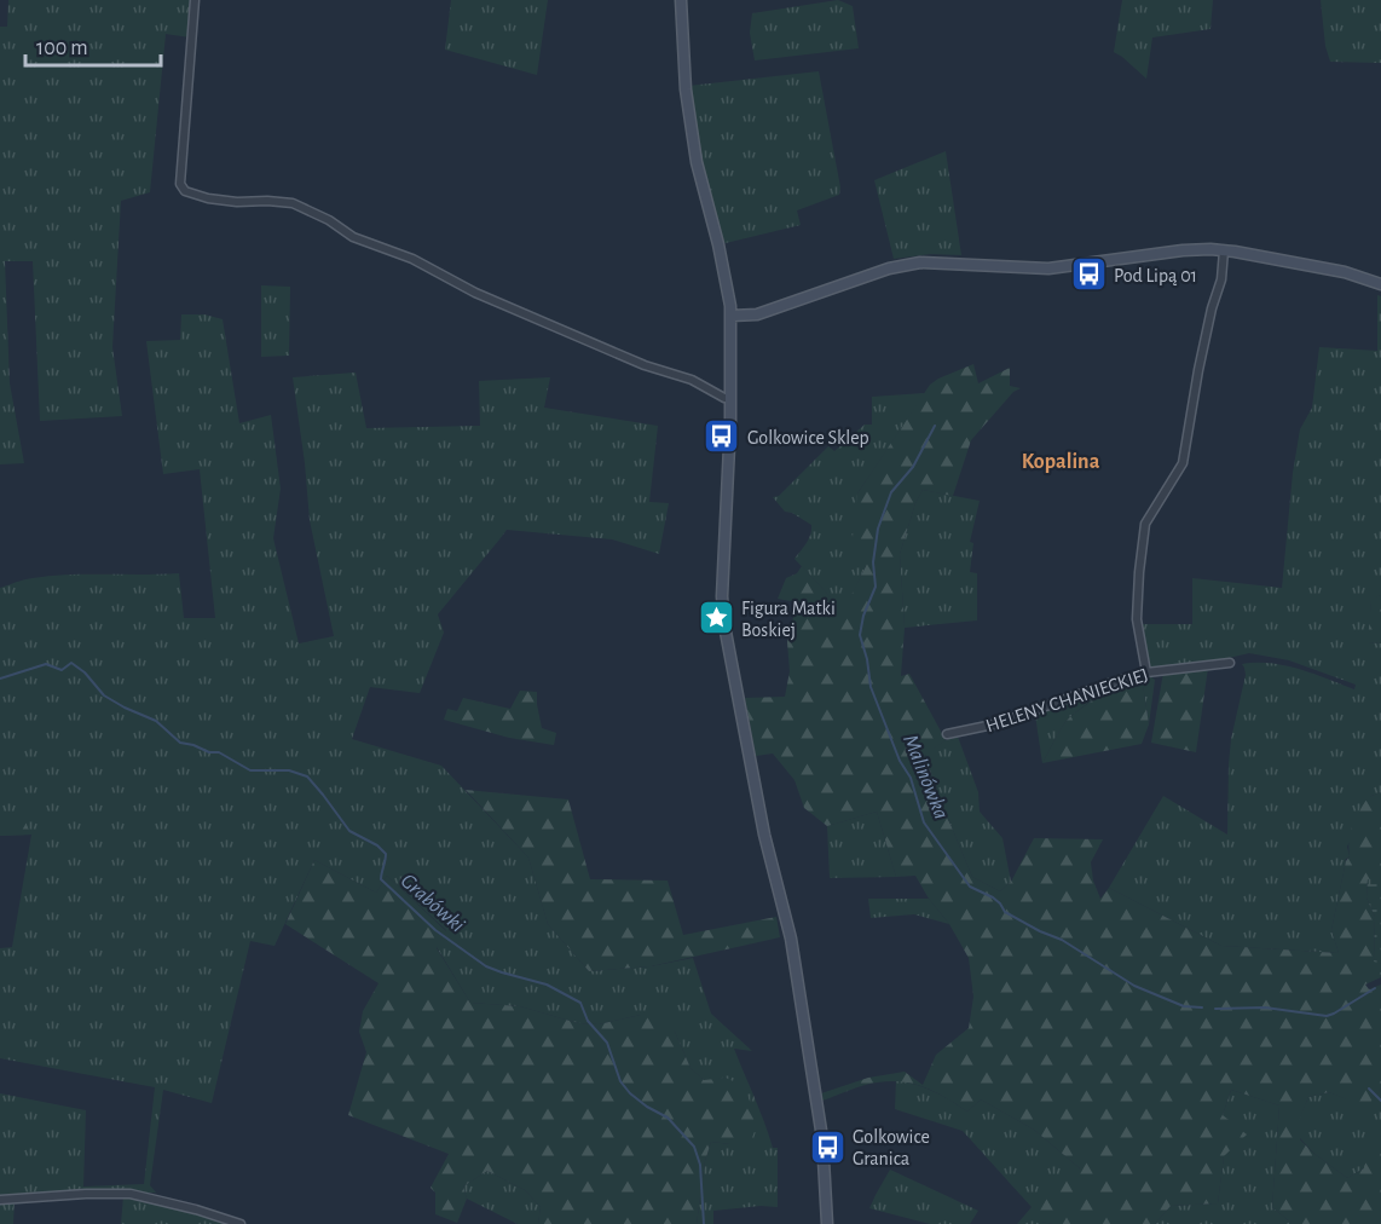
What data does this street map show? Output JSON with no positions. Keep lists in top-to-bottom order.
{
  "streets": {
    "street": ["HELENY CHANIECKIEJ"]
  },
  "districts": ["Kopalina"],
  "water": ["Malinówka", "Grabówki"],
  "places": {
    "bus stop": ["Pod Lipą 01", "Golkowice Sklep", "Golkowice Granica"],
    "place": ["Figura Matki Boskiej"]
  },
  "scale_bar": "100 m"
}
